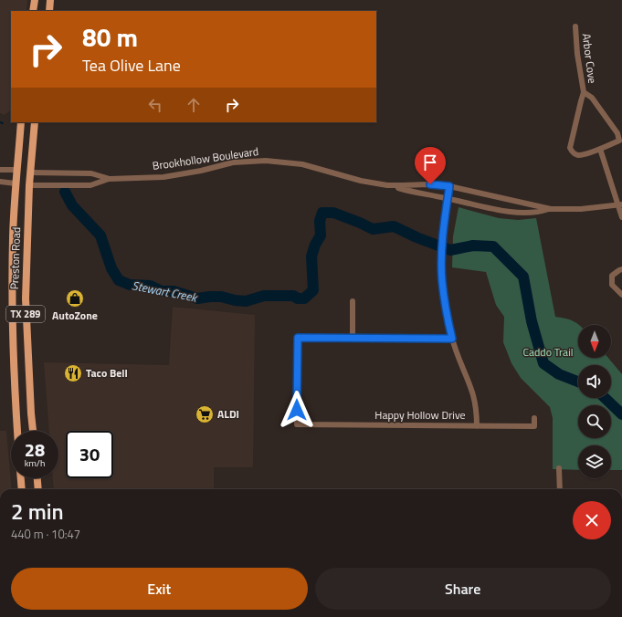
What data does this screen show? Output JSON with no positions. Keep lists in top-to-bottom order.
{
  "streets": {
    "main road": ["Preston Road", "TX 289"],
    "street": ["Arbor Cove", "Brookhollow Boulevard", "Happy Hollow Drive"]
  },
  "crossings": [
    ["Brookhollow Boulevard", "Preston Road"]
  ],
  "water": ["Stewart Creek"],
  "parks": ["Caddo Trail"],
  "places": {
    "shop": ["AutoZone"],
    "restaurant": ["Taco Bell"],
    "supermarket": ["ALDI"]
  },
  "north": "bottom",
  "page": {
    "turn": ["80 m", "Tea Olive Lane"],
    "speed": "28 km/h",
    "limit": "30",
    "heading": ["2 min", "440 m · 10:47"],
    "buttons": ["Exit", "Share"]
  }
}
